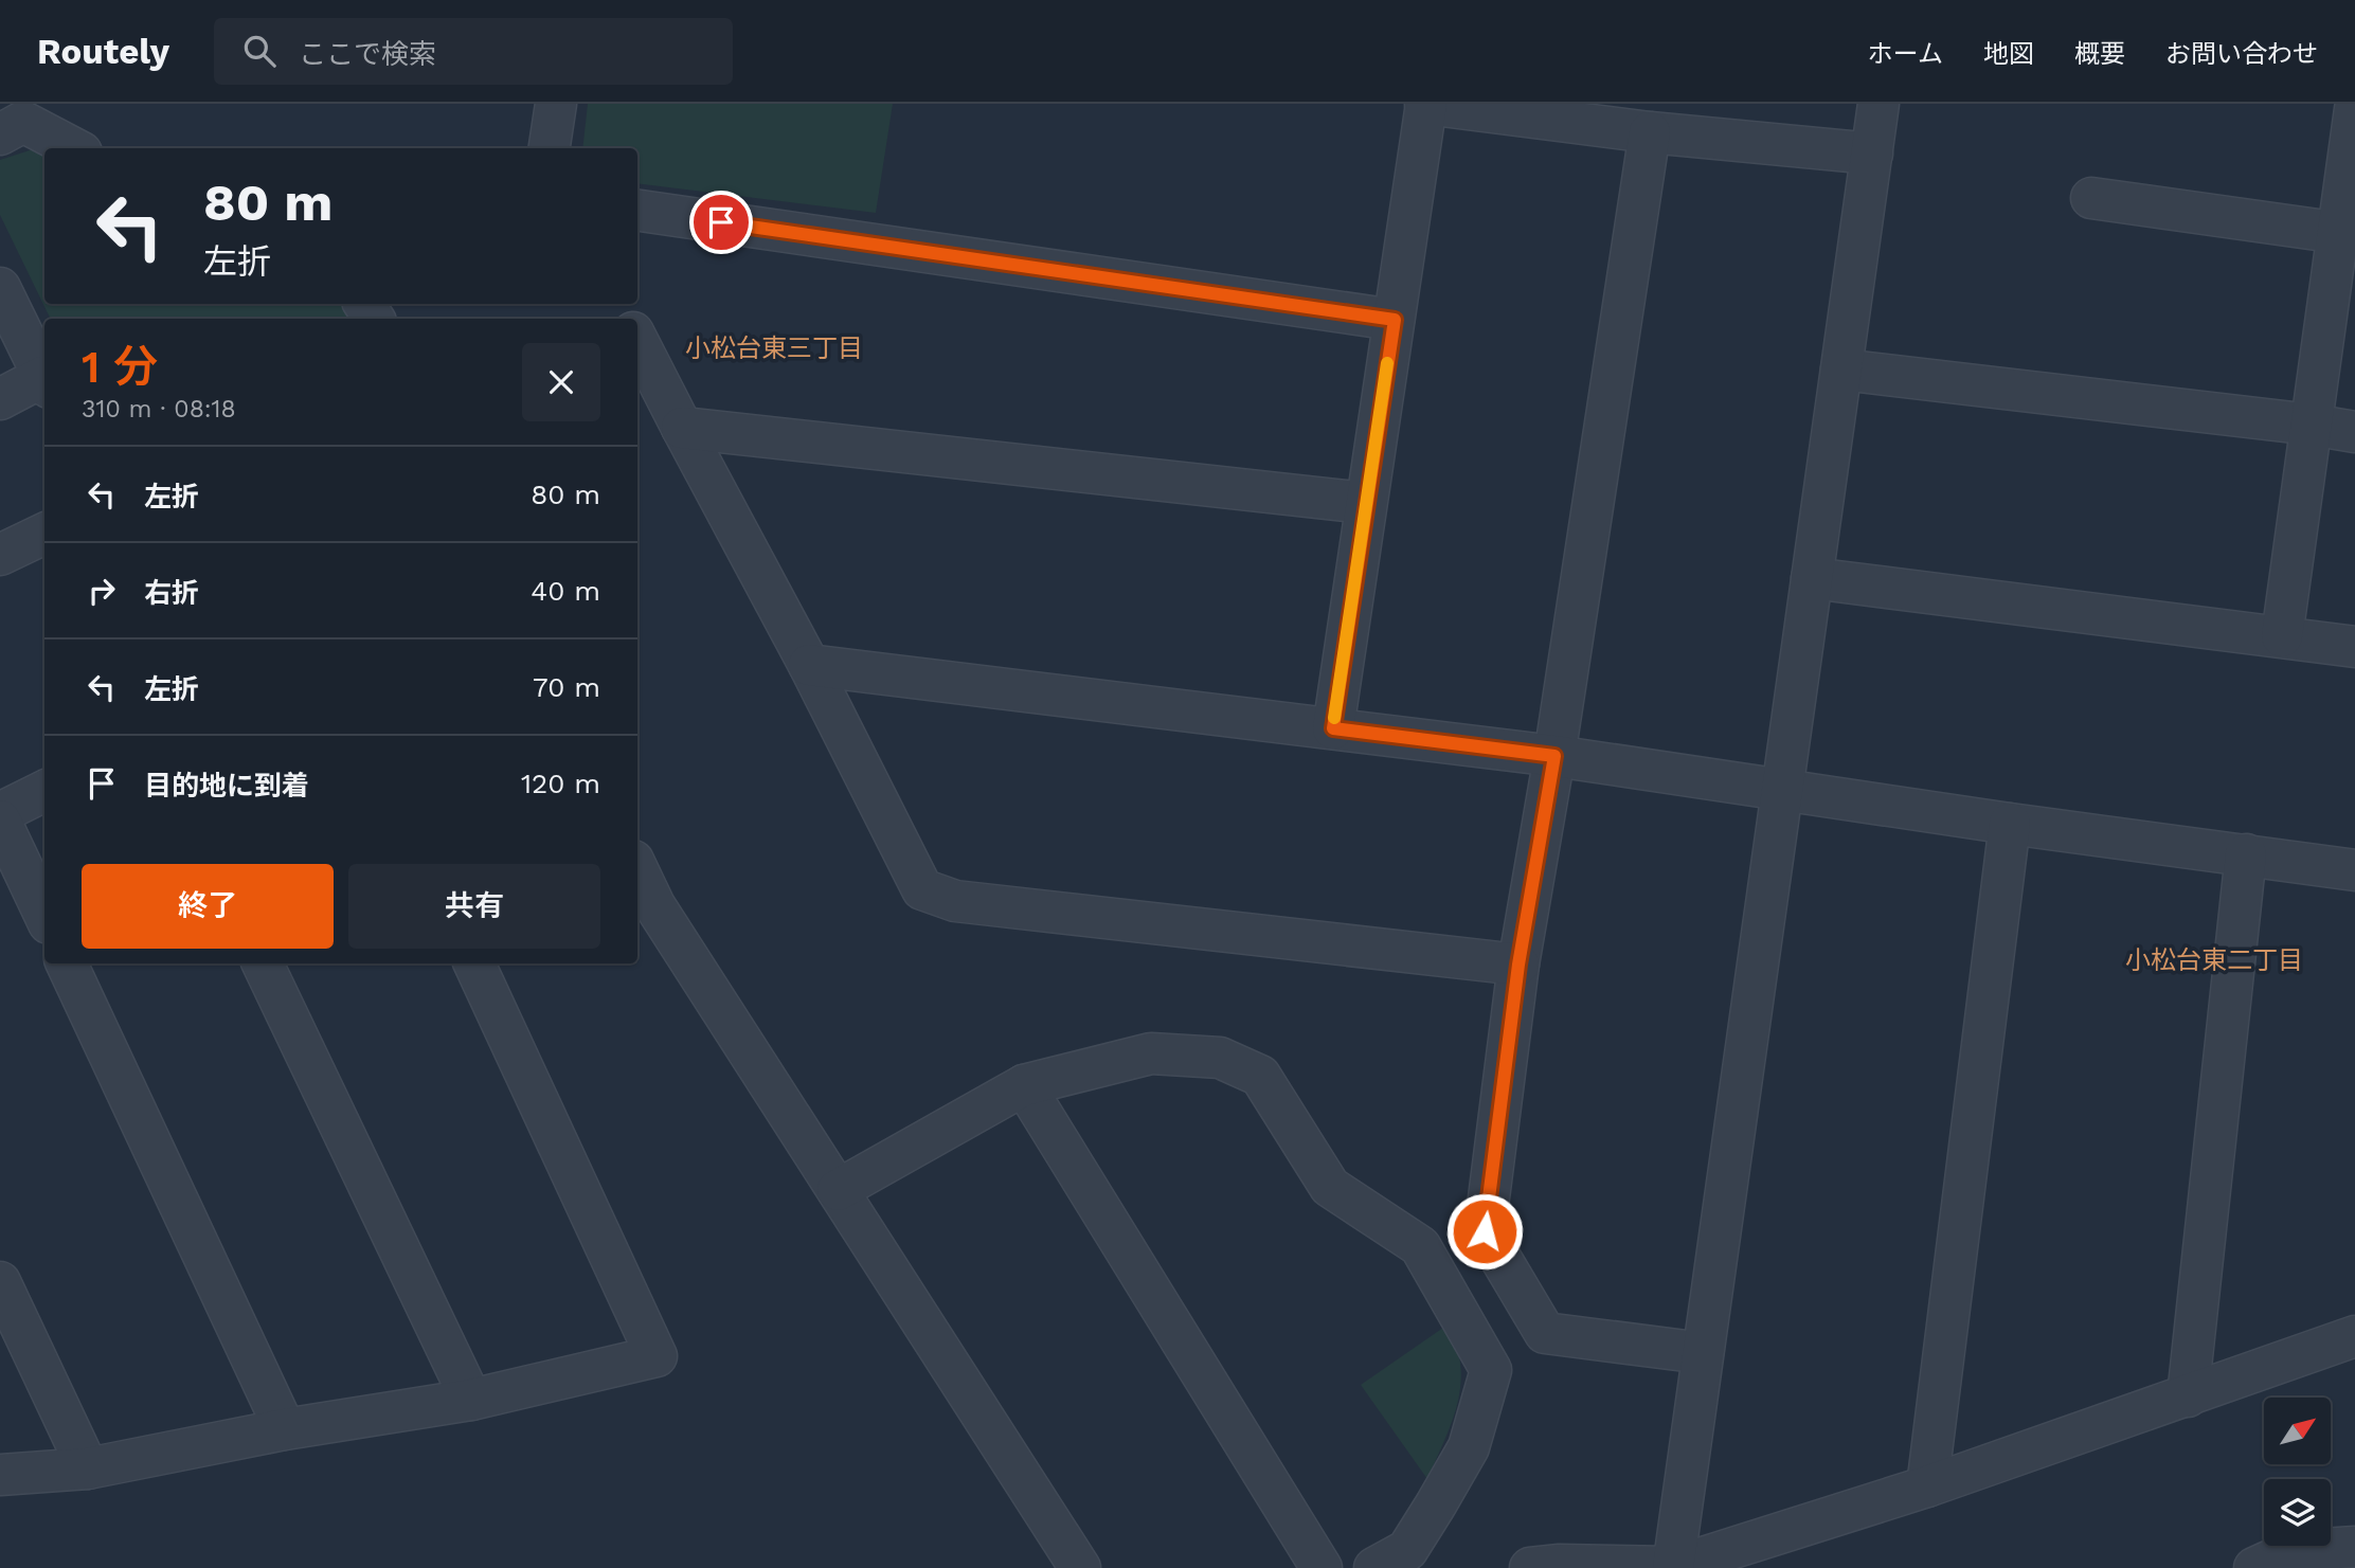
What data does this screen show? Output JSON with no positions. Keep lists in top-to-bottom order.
{
  "districts": ["小松台東三丁目", "小松台東二丁目"],
  "north": "top right",
  "page": {
    "header": "Routely",
    "search": "ここで検索",
    "nav": [
      "ホーム",
      "地図",
      "概要",
      "お問い合わせ"
    ],
    "turn": ["80 m", "左折"],
    "heading": ["1 分", "310 m · 08:18"],
    "list": [
      {
        "name": "左折",
        "value": "80 m"
      },
      {
        "name": "右折",
        "value": "40 m"
      },
      {
        "name": "左折",
        "value": "70 m"
      },
      {
        "name": "目的地に到着",
        "value": "120 m"
      }
    ],
    "buttons": ["終了", "共有"]
  }
}
